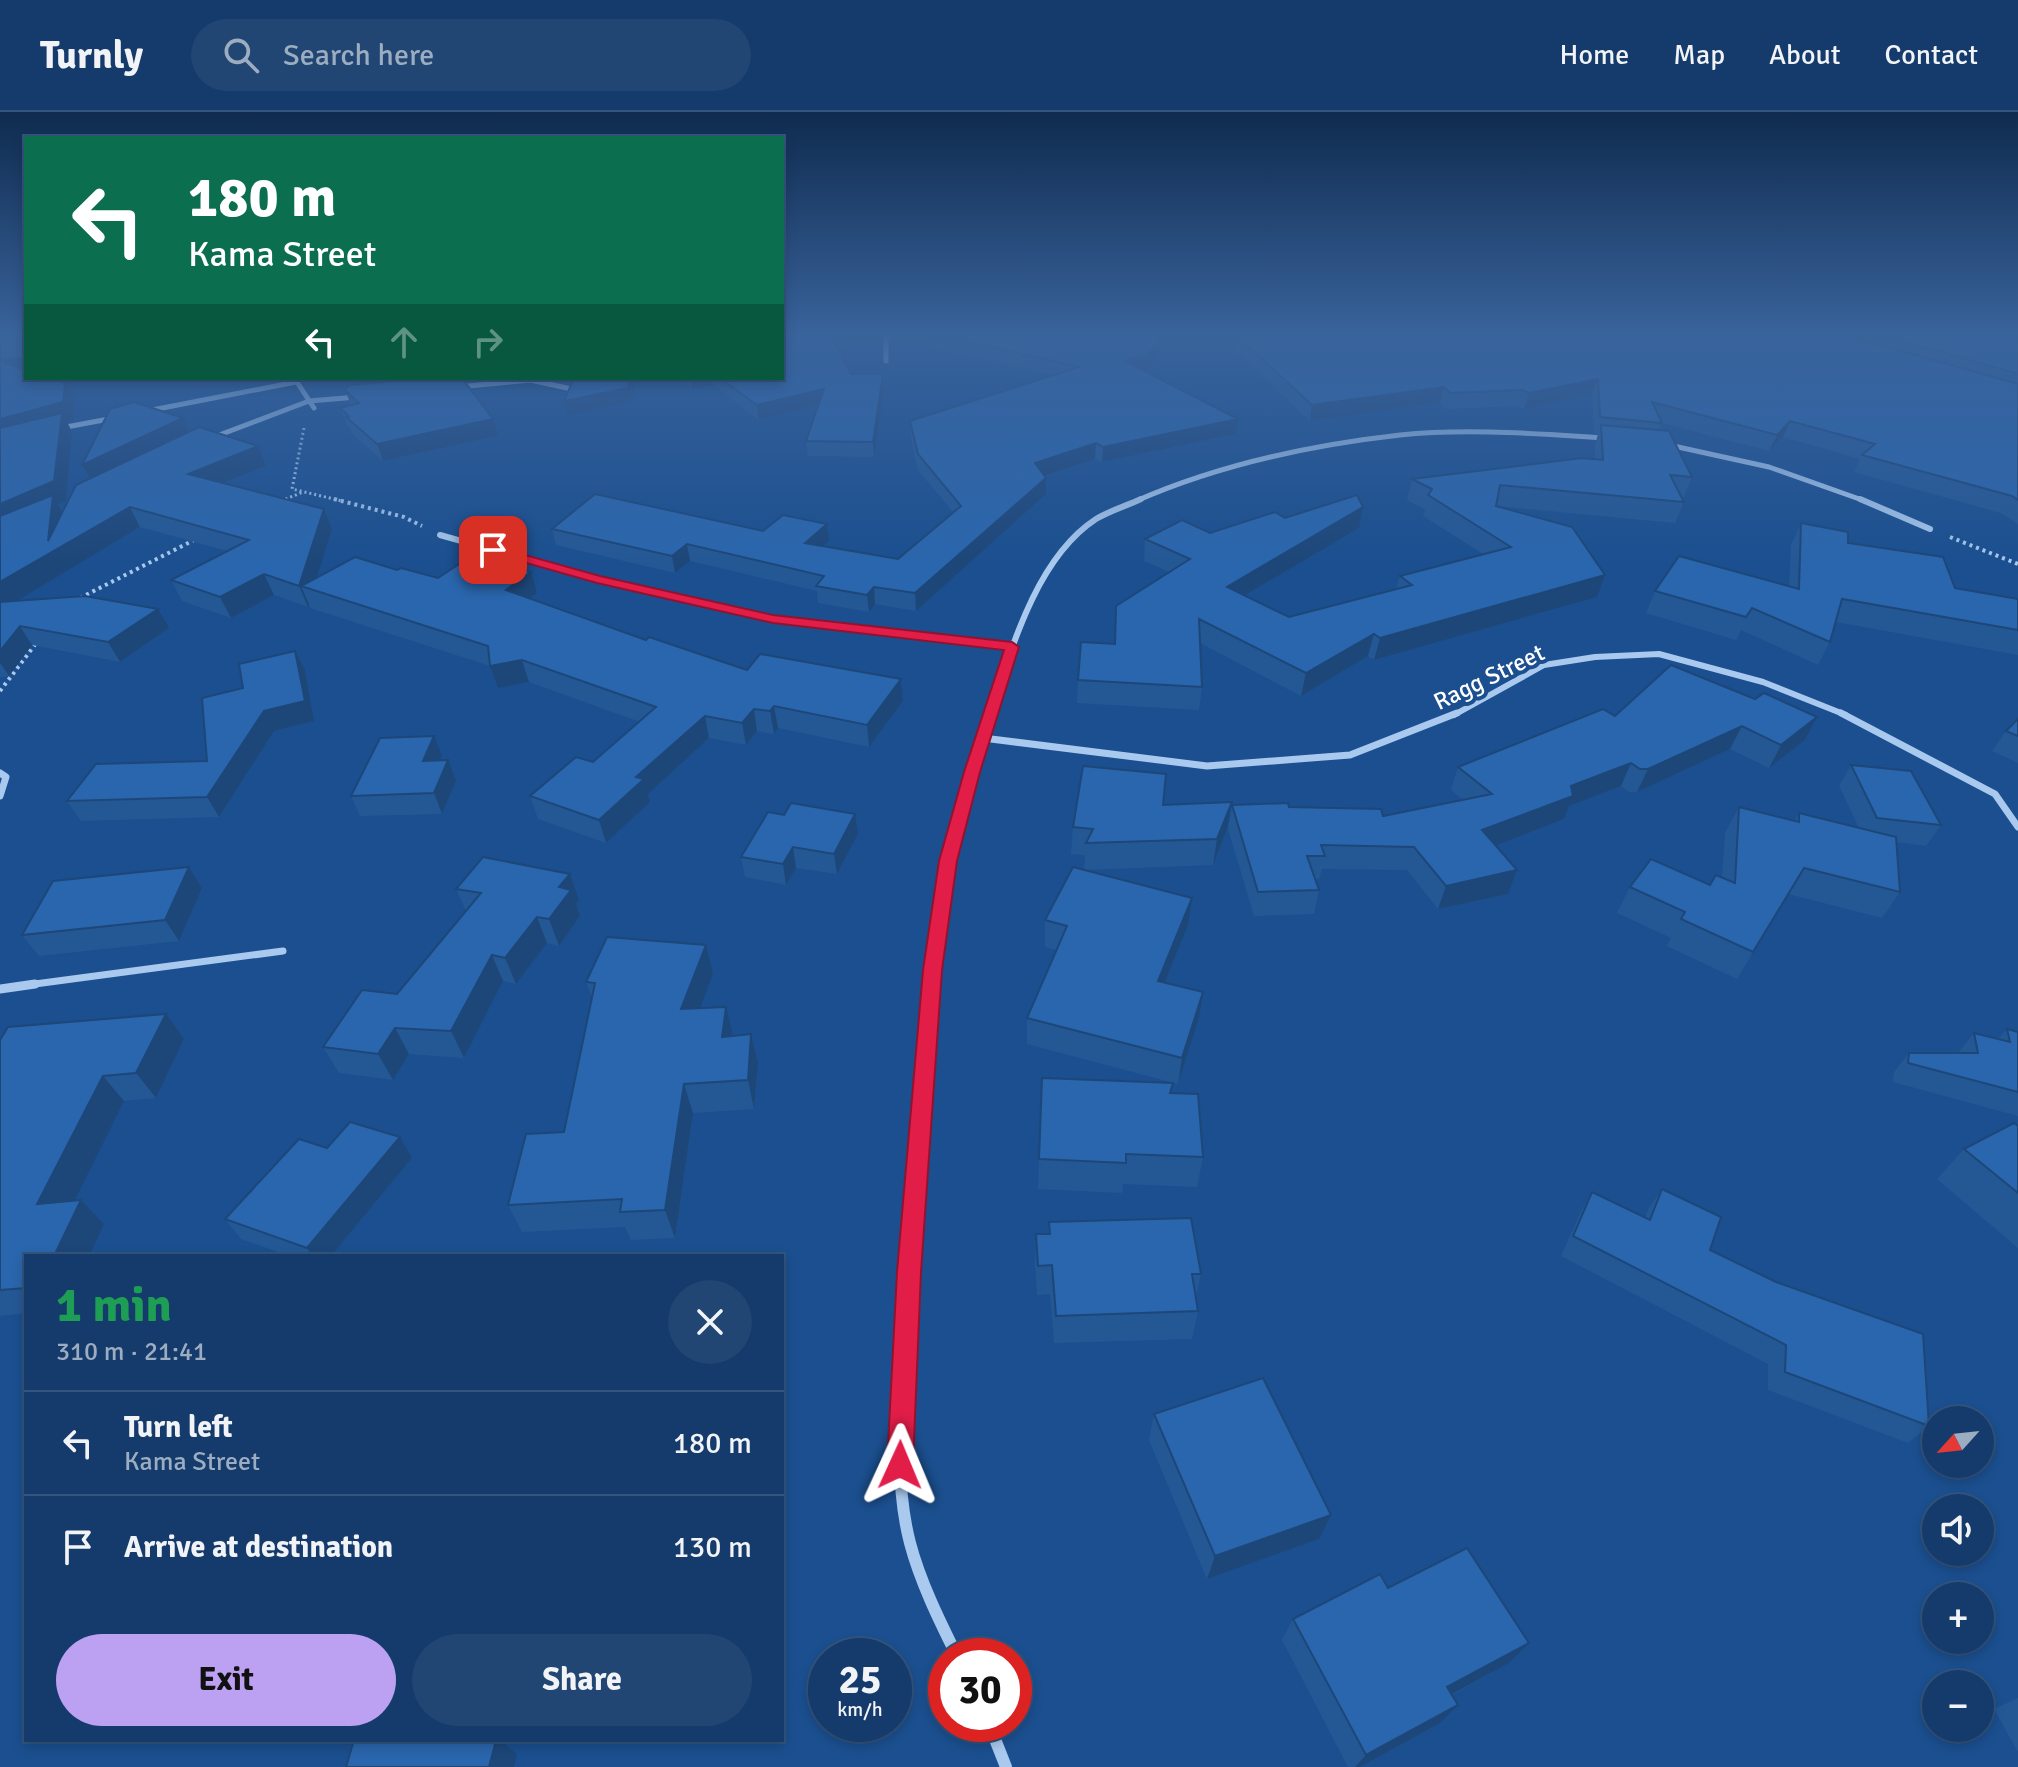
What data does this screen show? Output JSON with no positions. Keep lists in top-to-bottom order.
{
  "streets": {
    "street": ["Ragg Street"]
  },
  "north": "bottom left",
  "page": {
    "header": "Turnly",
    "search": "Search here",
    "nav": [
      "Home",
      "Map",
      "About",
      "Contact"
    ],
    "turn": ["180 m", "Kama Street"],
    "heading": ["1 min", "310 m · 21:41"],
    "list": [
      {
        "name": "Turn left",
        "note": "Kama Street",
        "value": "180 m"
      },
      {
        "name": "Arrive at destination",
        "value": "130 m"
      }
    ],
    "map_buttons": ["+", "−"],
    "buttons": ["Exit", "Share"],
    "speed": "25 km/h",
    "limit": "30"
  }
}
